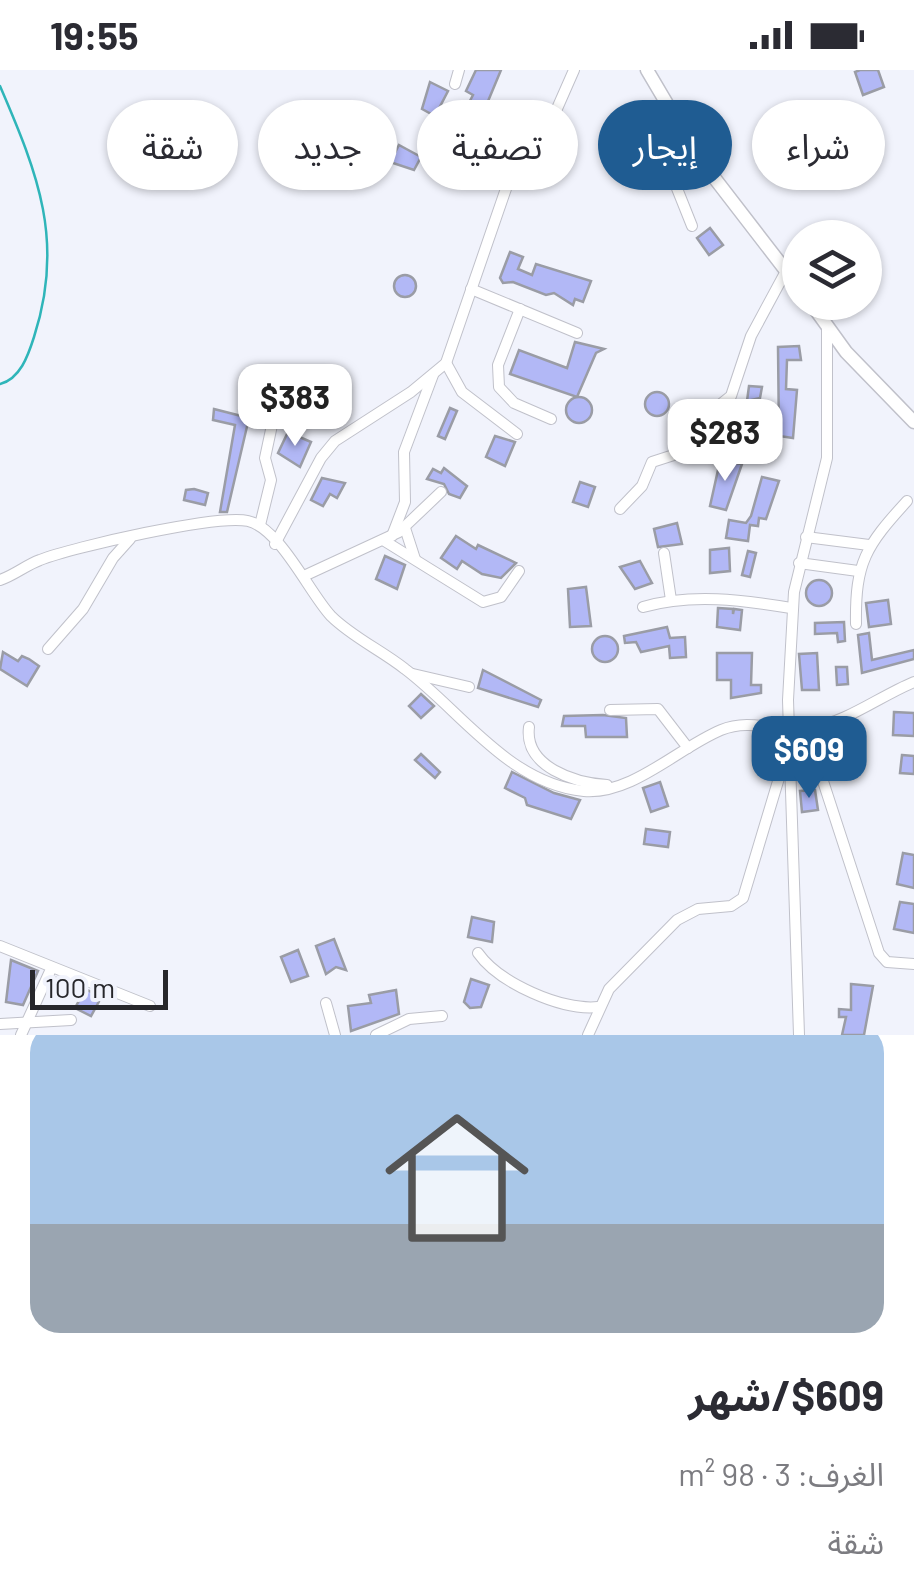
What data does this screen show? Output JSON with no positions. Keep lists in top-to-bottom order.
{
  "scale_bar": "100 m",
  "page": {
    "status": "19:55",
    "chip": [
      "شراء",
      "إيجار",
      "تصفية",
      "جديد",
      "شقة"
    ],
    "price": ["$383", "$283", "$609"],
    "scale": "100 m",
    "list": [
      {
        "name": "$609/شهر",
        "note": "الغرف: 3 · 98 m² · شقة"
      }
    ]
  }
}
